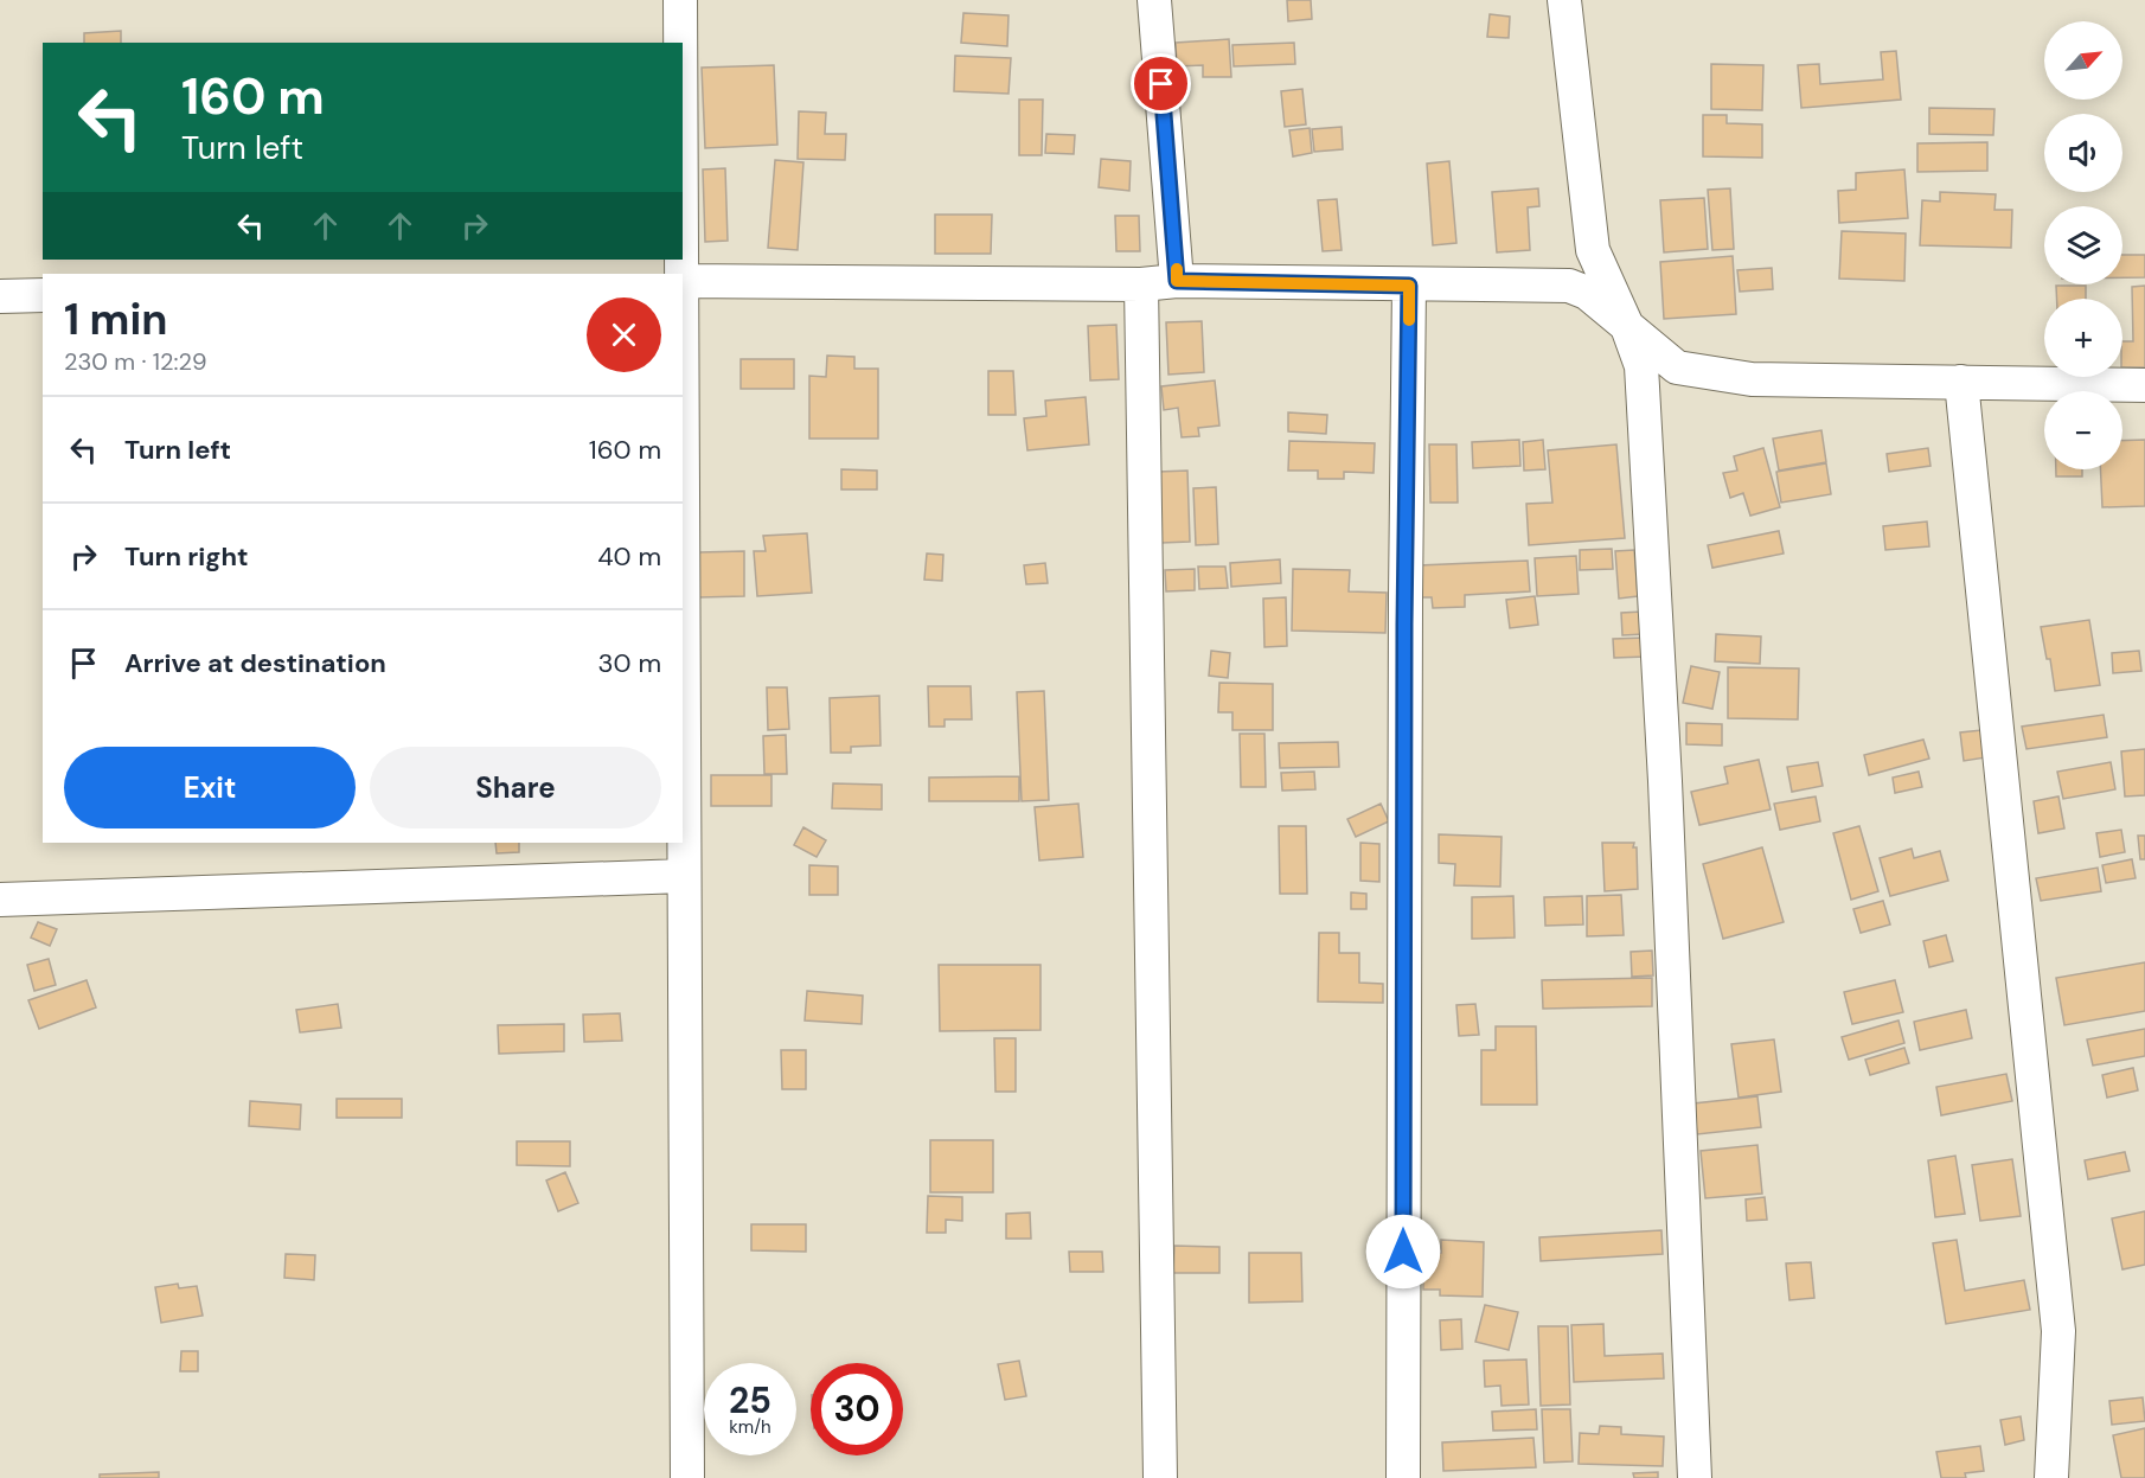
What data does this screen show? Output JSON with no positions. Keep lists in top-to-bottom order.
{
  "north": "top right",
  "page": {
    "map_buttons": ["+", "−"],
    "turn": ["160 m", "Turn left"],
    "heading": ["1 min", "230 m · 12:29"],
    "list": [
      {
        "name": "Turn left",
        "value": "160 m"
      },
      {
        "name": "Turn right",
        "value": "40 m"
      },
      {
        "name": "Arrive at destination",
        "value": "30 m"
      }
    ],
    "buttons": ["Exit", "Share"],
    "speed": "25 km/h",
    "limit": "30"
  }
}
